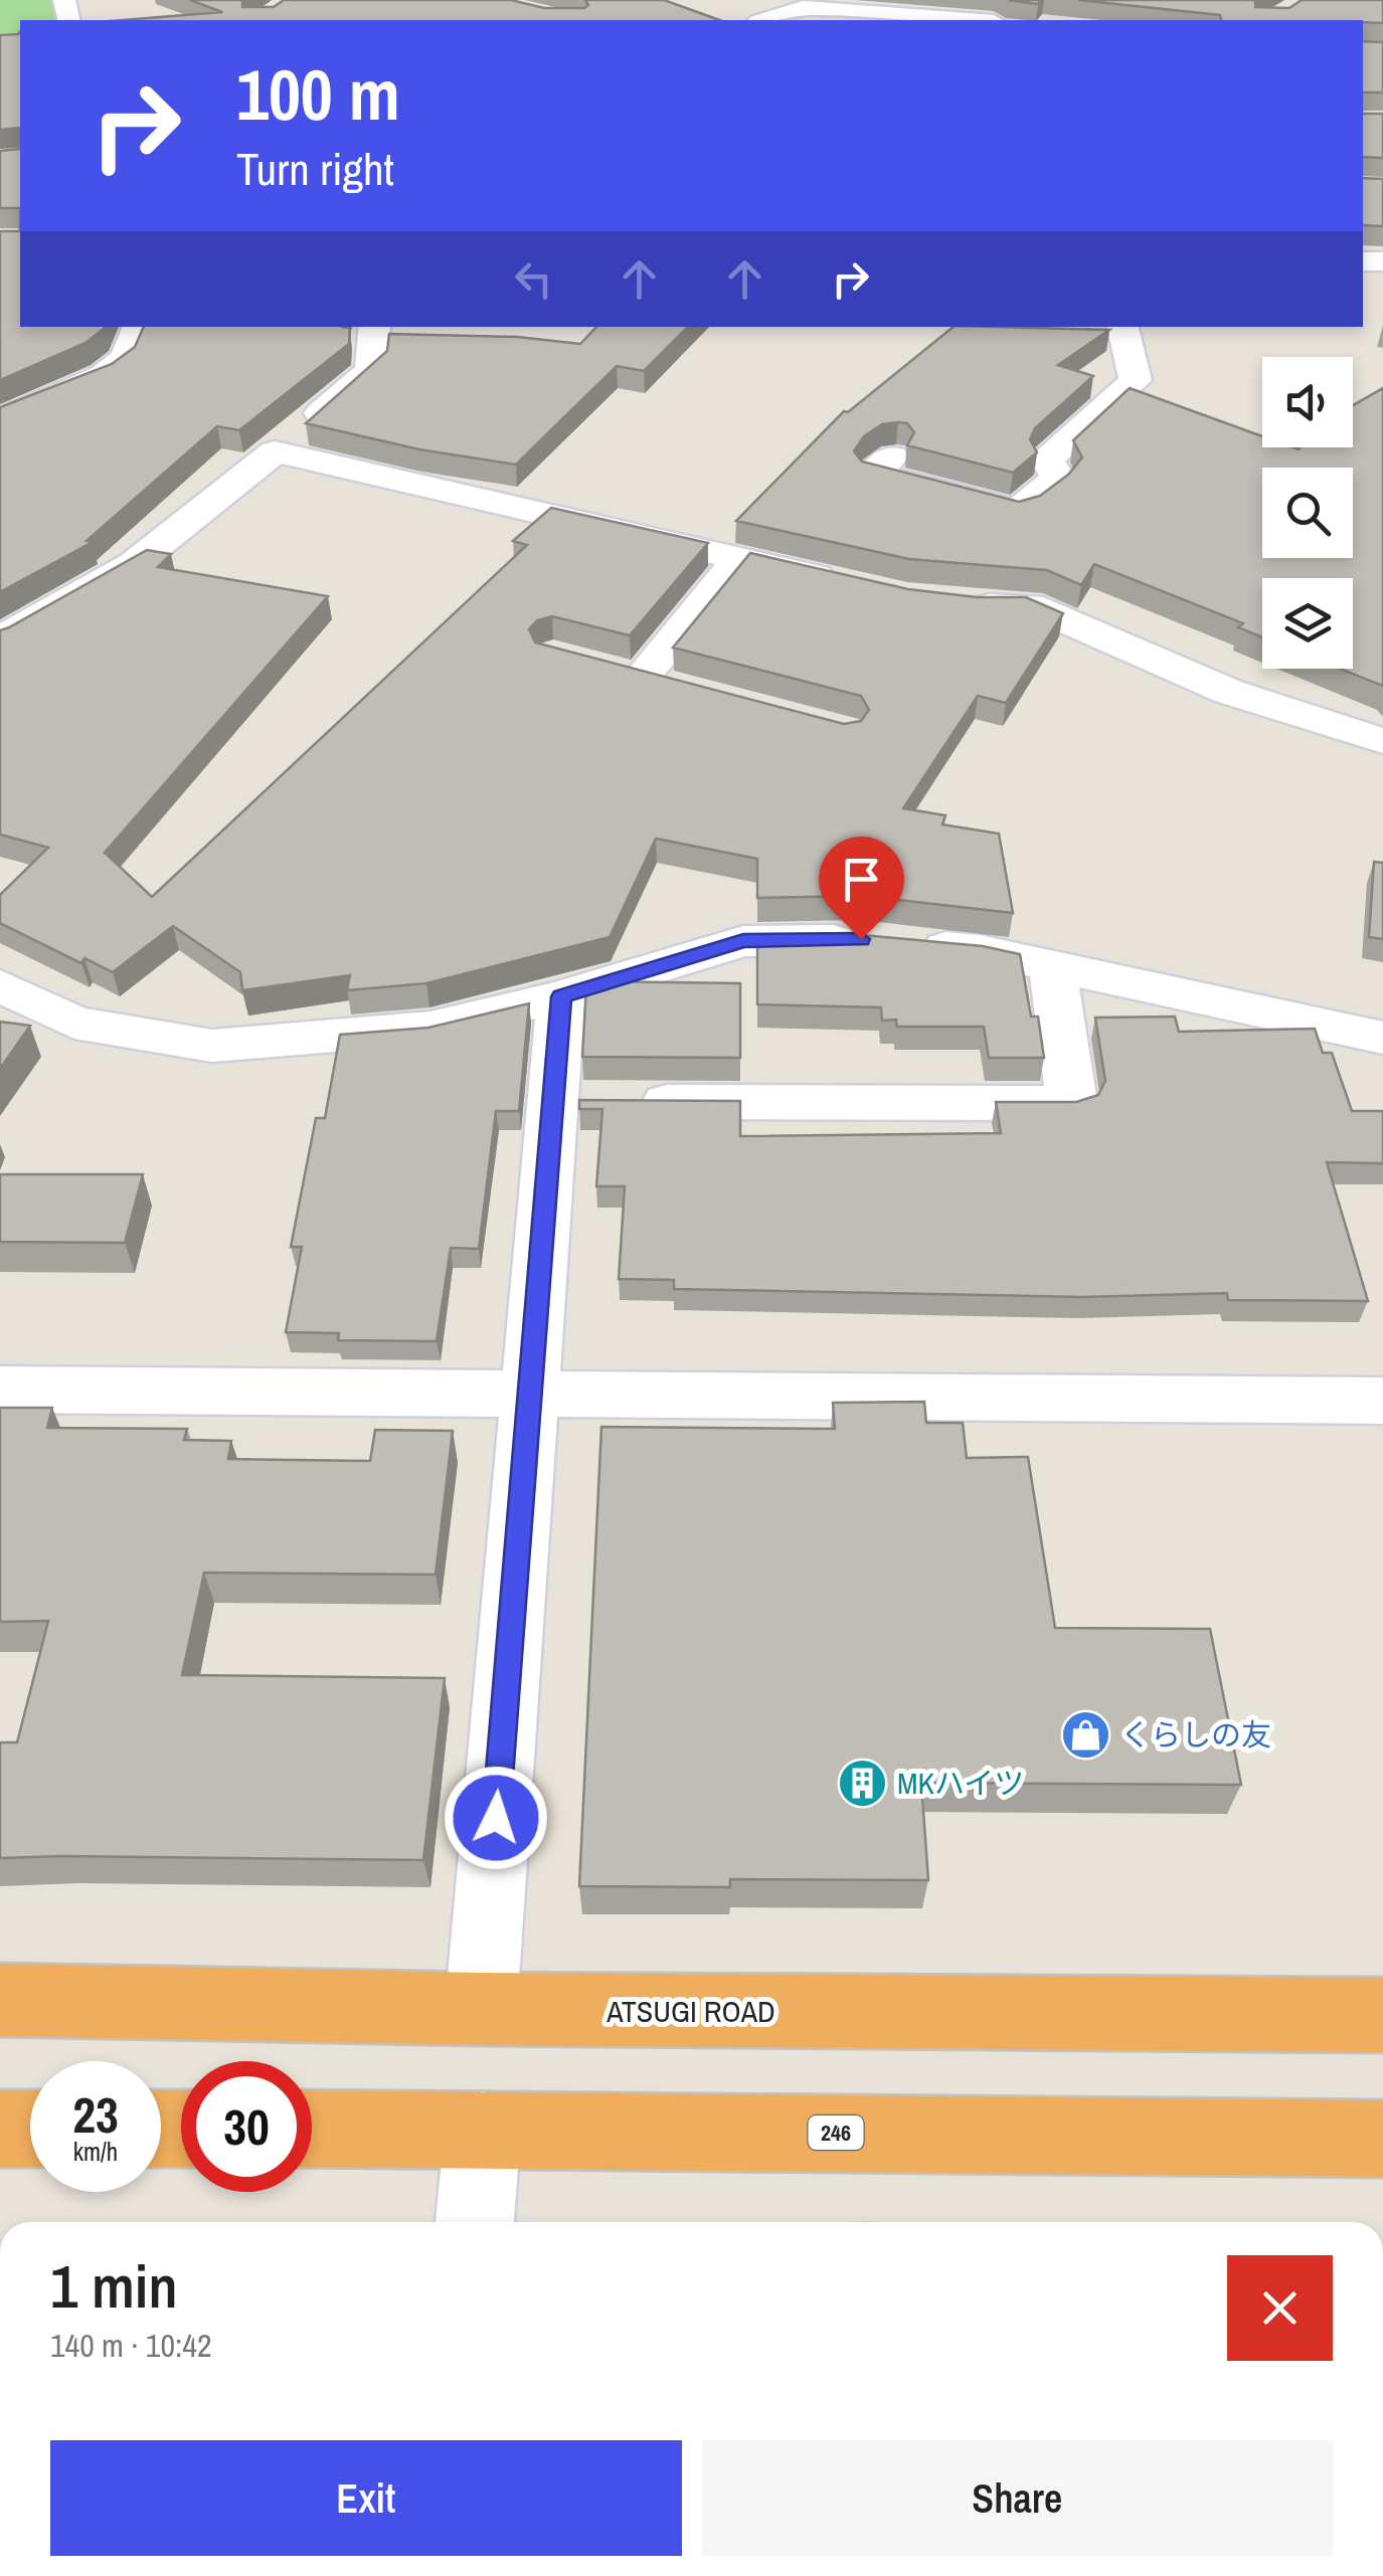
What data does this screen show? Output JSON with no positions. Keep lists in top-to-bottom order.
{
  "streets": {
    "highway": ["ATSUGI ROAD", "246"]
  },
  "places": {
    "shop": ["くらしの友"],
    "building": ["MKハイツ"]
  },
  "page": {
    "turn": ["100 m", "Turn right"],
    "speed": "23 km/h",
    "limit": "30",
    "heading": ["1 min", "140 m · 10:42"],
    "buttons": ["Exit", "Share"]
  }
}
